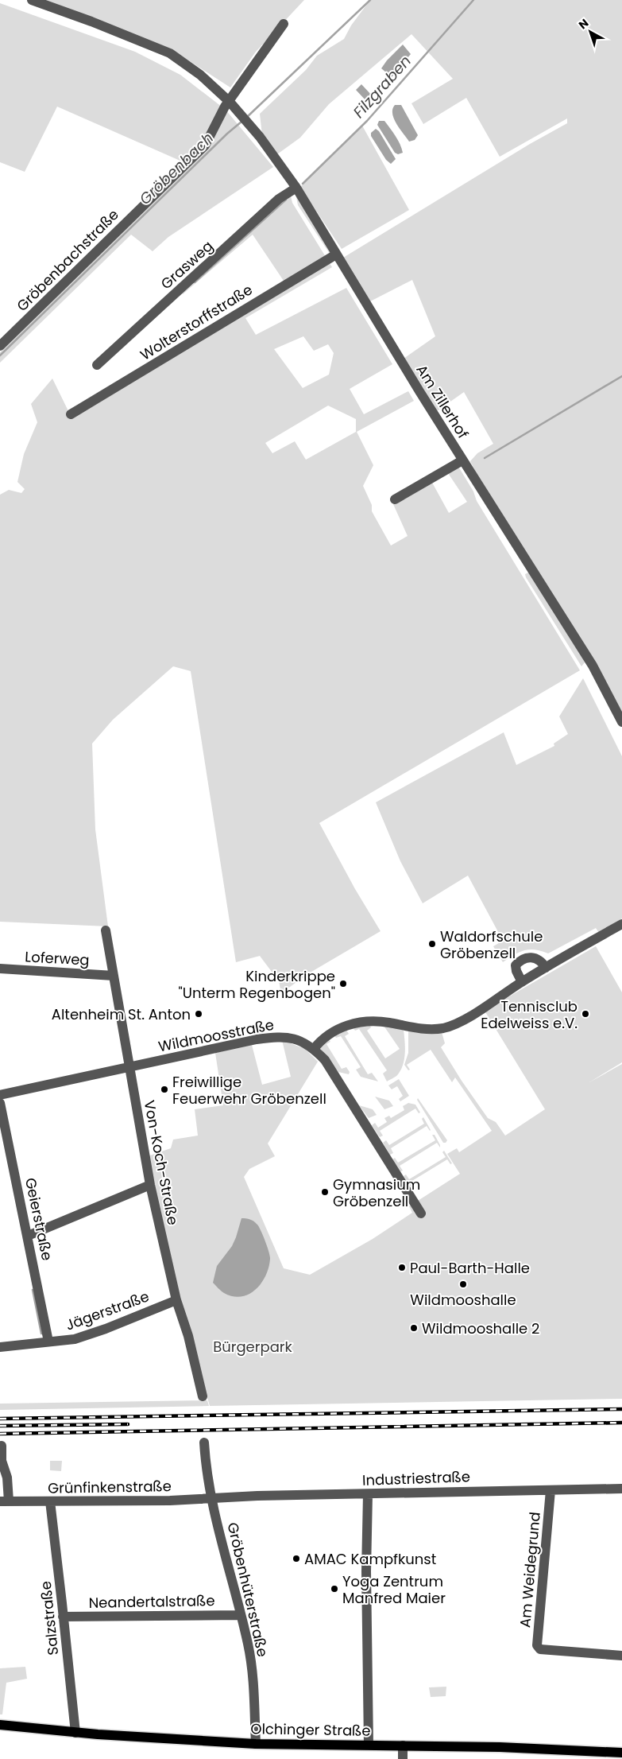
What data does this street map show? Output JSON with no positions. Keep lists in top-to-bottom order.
{
  "streets": {
    "main road": ["Olchinger Straße"],
    "street": [
      "Gröbenbachstraße",
      "Grasweg",
      "Wolterstorffstraße",
      "Am Zillerhof",
      "Loferweg",
      "Wildmoosstraße",
      "Von-Koch-Straße",
      "Geierstraße",
      "Jägerstraße",
      "Industriestraße",
      "Grünfinkenstraße",
      "Am Weidegrund",
      "Gröbenhüterstraße",
      "Neandertalstraße",
      "Salzstraße"
    ]
  },
  "crossings": [
    ["Gröbenbachstraße", "Am Zillerhof"],
    ["Grasweg", "Am Zillerhof"],
    ["Wolterstorffstraße", "Am Zillerhof"],
    ["Loferweg", "Von-Koch-Straße"],
    ["Wildmoosstraße", "Von-Koch-Straße"],
    ["Von-Koch-Straße", "Jägerstraße"],
    ["Geierstraße", "Jägerstraße"],
    ["Industriestraße", "Grünfinkenstraße"],
    ["Industriestraße", "Am Weidegrund"],
    ["Industriestraße", "Gröbenhüterstraße"],
    ["Grünfinkenstraße", "Gröbenhüterstraße"],
    ["Grünfinkenstraße", "Salzstraße"],
    ["Gröbenhüterstraße", "Neandertalstraße"],
    ["Gröbenhüterstraße", "Olchinger Straße"],
    ["Neandertalstraße", "Salzstraße"],
    ["Salzstraße", "Olchinger Straße"]
  ],
  "water": ["Filzgraben", "Gröbenbach"],
  "parks": ["Bürgerpark"],
  "places": [
    "Waldorfschule Gröbenzell",
    "Kinderkrippe \"Unterm Regenbogen\"",
    "Altenheim St. Anton",
    "Tennisclub Edelweiss e.V.",
    "Freiwillige Feuerwehr Gröbenzell",
    "Gymnasium Gröbenzell",
    "Paul-Barth-Halle",
    "Wildmooshalle",
    "Wildmooshalle 2",
    "AMAC Kampfkunst",
    "Yoga Zentrum Manfred Maier"
  ],
  "north": "top left"
}
